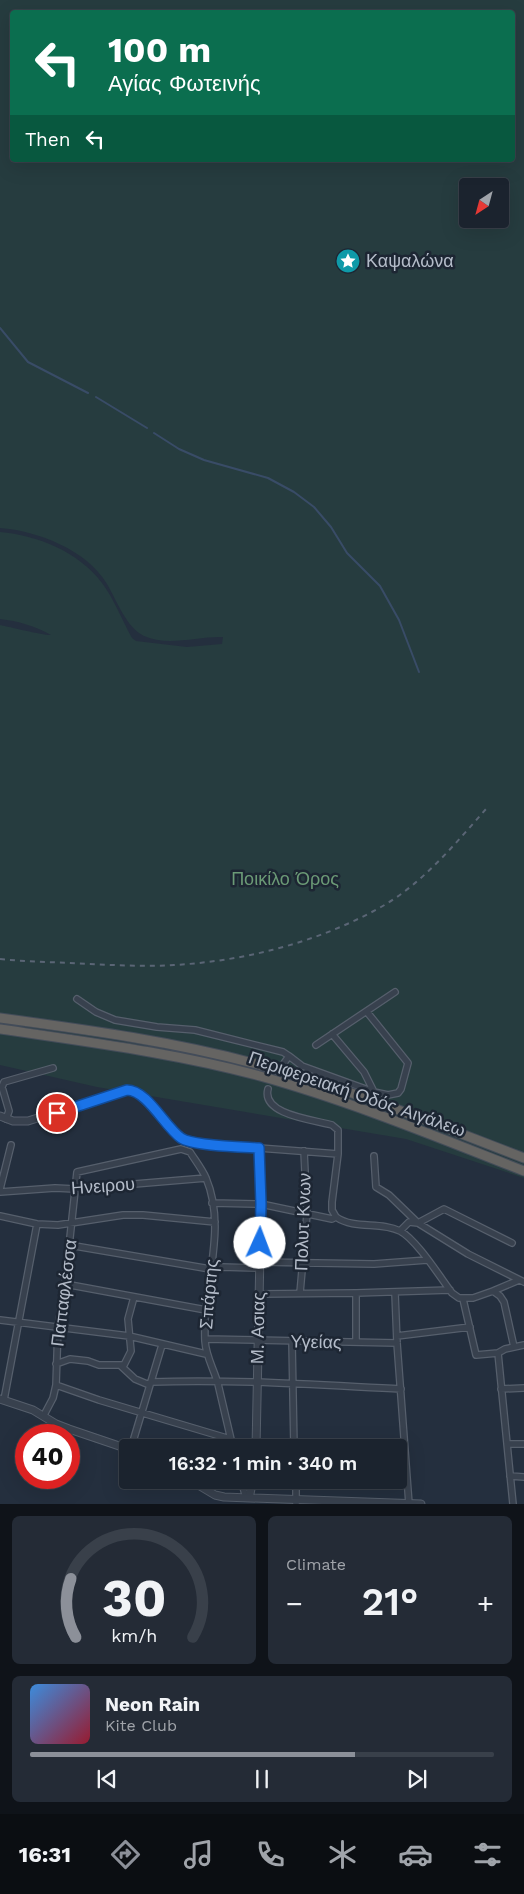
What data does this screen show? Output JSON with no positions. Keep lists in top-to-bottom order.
{
  "streets": {
    "highway": ["Περιφερειακή Οδός Αιγάλεω"],
    "street": [
      "Ηνειρου",
      "Πολυτ Κνων",
      "Παπαφλέσσα",
      "Σπάρτης",
      "Μ. Ασιας",
      "Υγείας"
    ]
  },
  "crossings": [
    ["Ηνειρου", "Παπαφλέσσα"],
    ["Ηνειρου", "Σπάρτης"],
    ["Παπαφλέσσα", "Σπάρτης"],
    ["Σπάρτης", "Υγείας"],
    ["Μ. Ασιας", "Υγείας"]
  ],
  "parks": ["Ποικίλο Όρος"],
  "places": {
    "place": ["Καψαλώνα"]
  },
  "north": "bottom left",
  "page": {
    "turn": ["100 m", "Αγίας Φωτεινής"],
    "then": "Then",
    "limit": "40",
    "trip": "16:32 · 1 min · 340 m",
    "tile": "Climate",
    "heat": ["−", "21°", "+"],
    "song": ["Neon Rain", "Kite Club"],
    "tabs": "16:31",
    "gauge": ["30", "km/h"]
  }
}
